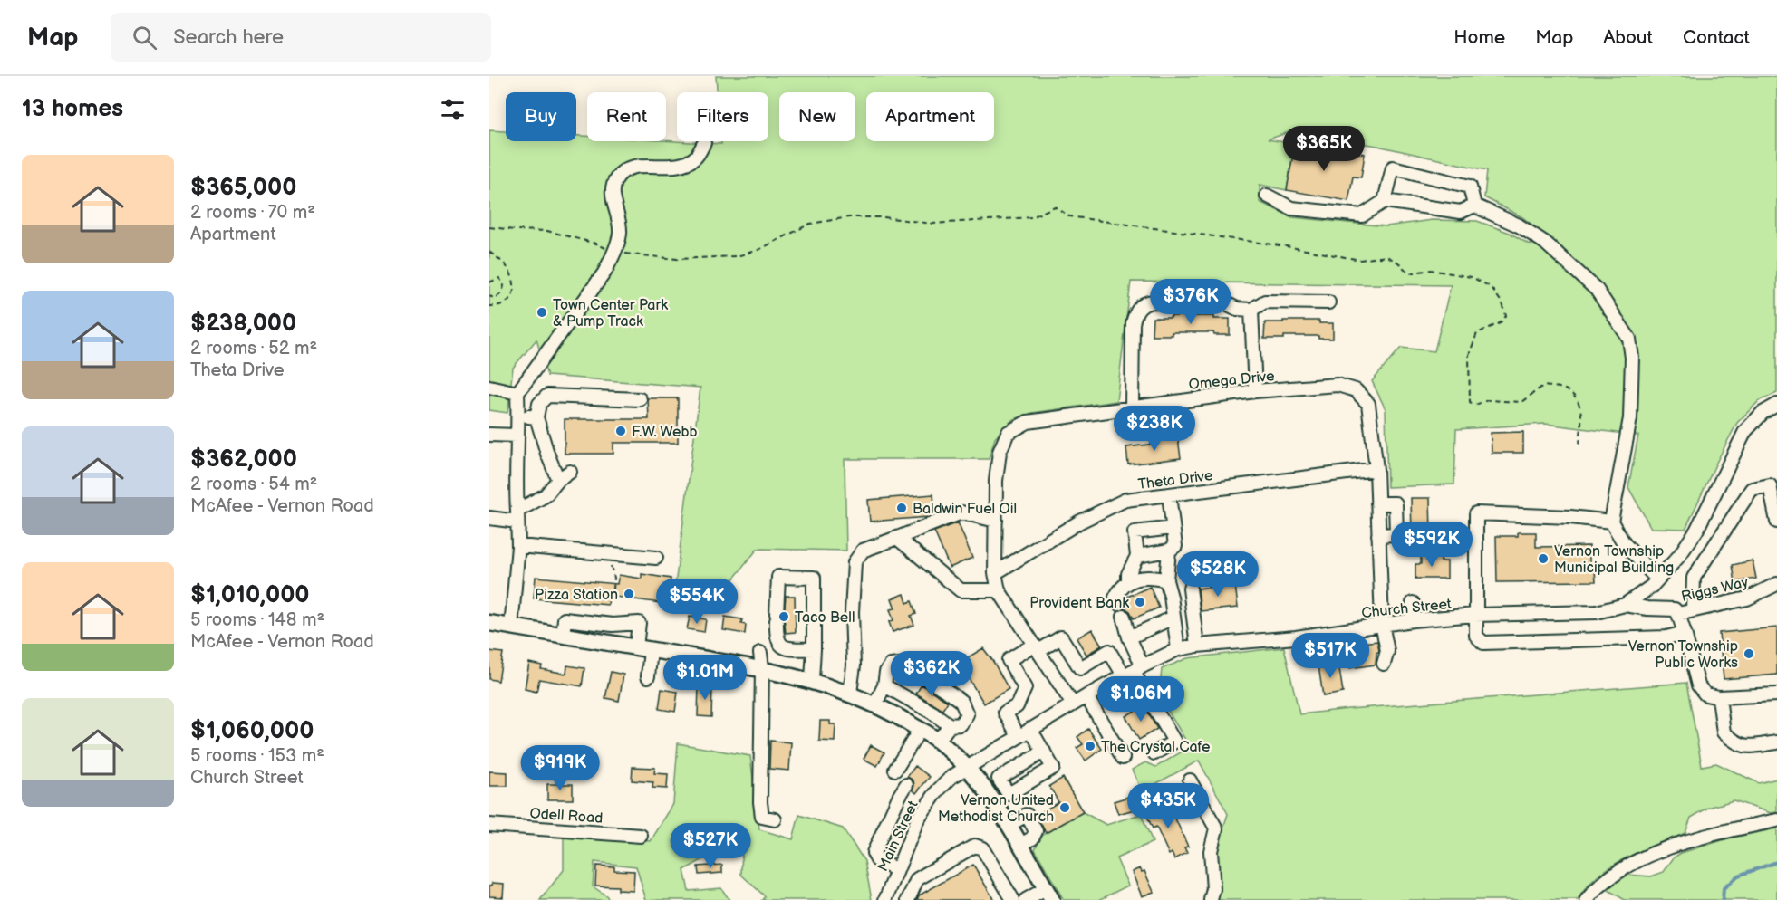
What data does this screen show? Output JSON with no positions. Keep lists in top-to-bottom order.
{
  "streets": {
    "street": [
      "Omega Drive",
      "Theta Drive",
      "Riggs Way",
      "Church Street",
      "Odell Road",
      "Main Street"
    ]
  },
  "crossings": [
    ["Omega Drive", "Theta Drive"],
    ["Omega Drive", "Church Street"],
    ["Riggs Way", "Church Street"],
    ["Church Street", "Main Street"]
  ],
  "places": [
    "Town Center Park & Pump Track",
    "F.W. Webb",
    "Baldwin Fuel Oil",
    "Vernon Township Municipal Building",
    "Pizza Station",
    "Provident Bank",
    "Taco Bell",
    "Vernon Township Public Works",
    "The Crystal Cafe",
    "Vernon United Methodist Church"
  ],
  "page": {
    "header": "Map",
    "search": "Search here",
    "nav": [
      "Home",
      "Map",
      "About",
      "Contact"
    ],
    "heading": "13 homes",
    "chip": [
      "Buy",
      "Rent",
      "Filters",
      "New",
      "Apartment"
    ],
    "price": [
      "$365K",
      "$376K",
      "$238K",
      "$592K",
      "$528K",
      "$554K",
      "$517K",
      "$362K",
      "$1.01M",
      "$1.06M",
      "$919K",
      "$435K",
      "$527K"
    ],
    "list": [
      {
        "name": "$365,000",
        "note": "2 rooms · 70 m² · Apartment"
      },
      {
        "name": "$238,000",
        "note": "2 rooms · 52 m² · Theta Drive"
      },
      {
        "name": "$362,000",
        "note": "2 rooms · 54 m² · McAfee - Vernon Road"
      },
      {
        "name": "$1,010,000",
        "note": "5 rooms · 148 m² · McAfee - Vernon Road"
      },
      {
        "name": "$1,060,000",
        "note": "5 rooms · 153 m² · Church Street"
      }
    ]
  }
}
